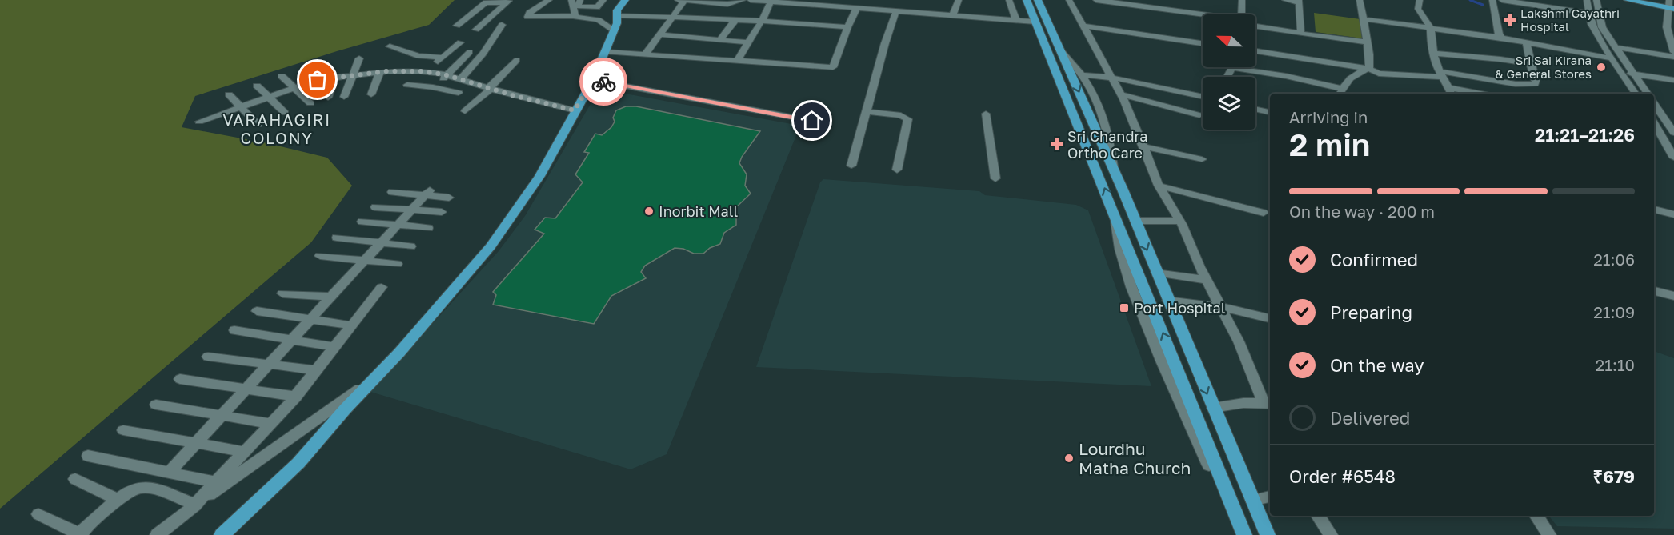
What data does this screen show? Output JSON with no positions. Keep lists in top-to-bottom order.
{
  "districts": ["VARAHAGIRI COLONY"],
  "places": {
    "health": ["Lakshmi Gayathri Hospital", "Sri Chandra Ortho Care"],
    "other": ["Sri Sai Kirana & General Stores", "Inorbit Mall", "Lourdhu Matha Church"],
    "transit": ["Port Hospital"]
  },
  "north": "left",
  "page": {
    "heading": ["2 min", "Arriving in", "21:21–21:26"],
    "panel": ["Order #6548", "₹679"],
    "bar": "On the way · 200 m",
    "list": [
      ["Confirmed", "21:06"],
      ["Preparing", "21:09"],
      ["On the way", "21:10"],
      "Delivered"
    ]
  }
}
